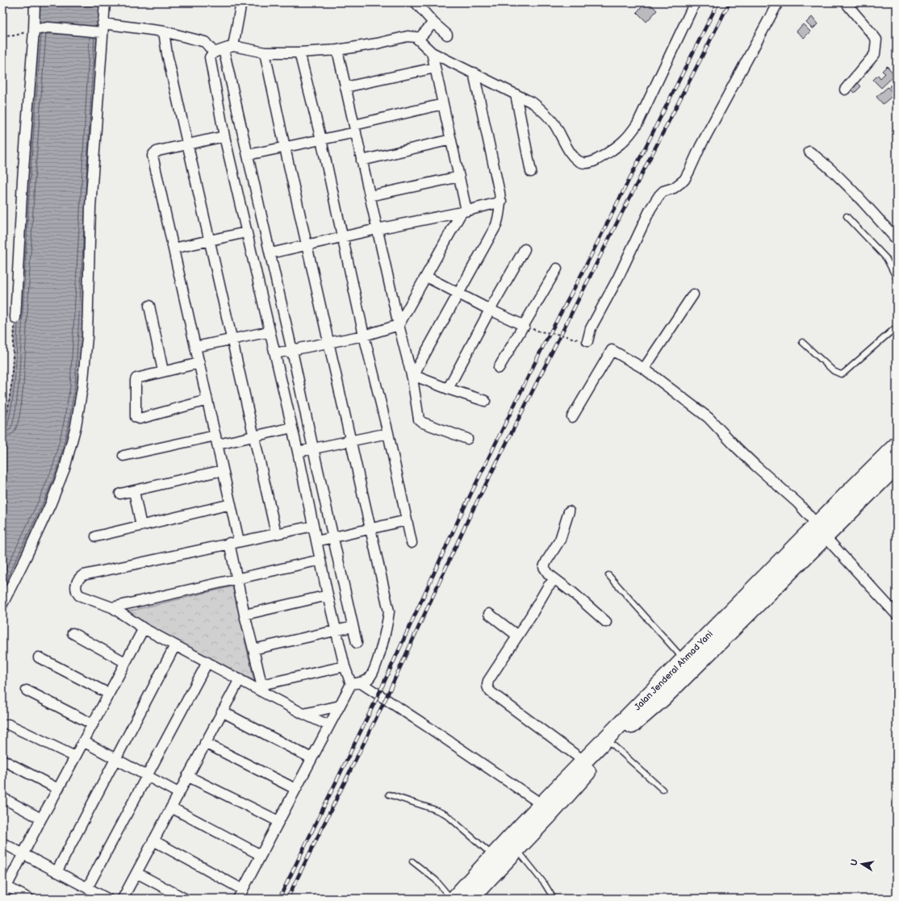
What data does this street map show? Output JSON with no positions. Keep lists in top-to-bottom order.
{
  "streets": {
    "highway": ["Jalan Jenderal Ahmad Yani"]
  },
  "north": "left"
}
